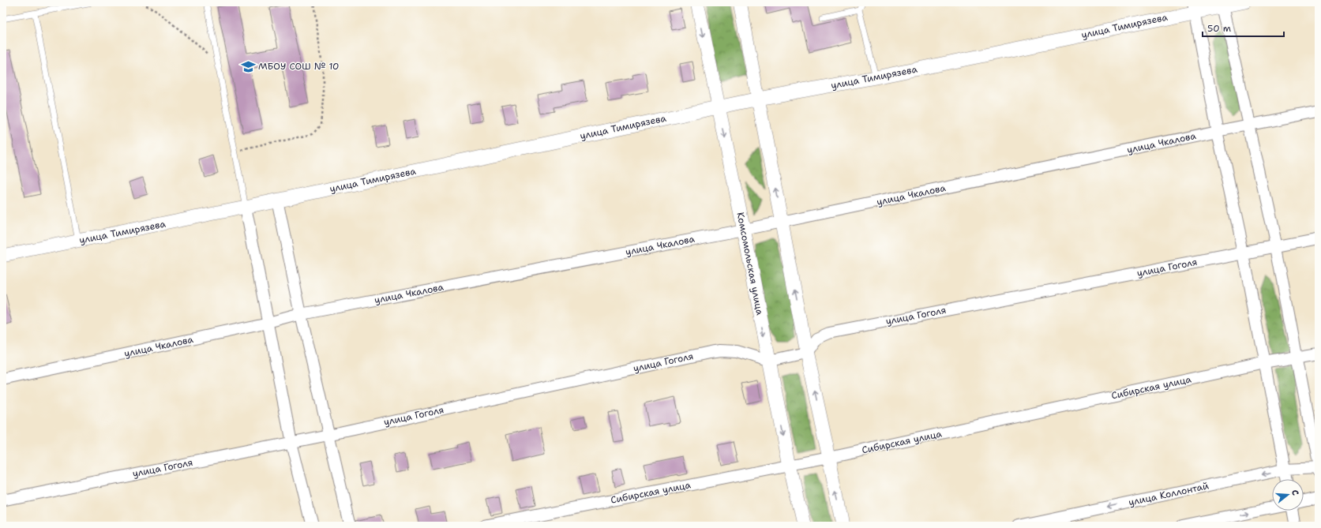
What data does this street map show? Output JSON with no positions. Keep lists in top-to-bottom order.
{
  "streets": {
    "street": [
      "улица Тимирязева",
      "улица Чкалова",
      "Комсомольская улица",
      "улица Гоголя",
      "Сибирская улица",
      "улица Коллонтай"
    ]
  },
  "crossings": [
    ["улица Тимирязева", "Комсомольская улица"],
    ["улица Чкалова", "Комсомольская улица"],
    ["Комсомольская улица", "улица Гоголя"],
    ["Комсомольская улица", "Сибирская улица"]
  ],
  "places": {
    "school or university": ["МБОУ СОШ № 10"]
  },
  "scale_bar": "50 m",
  "north": "right"
}
